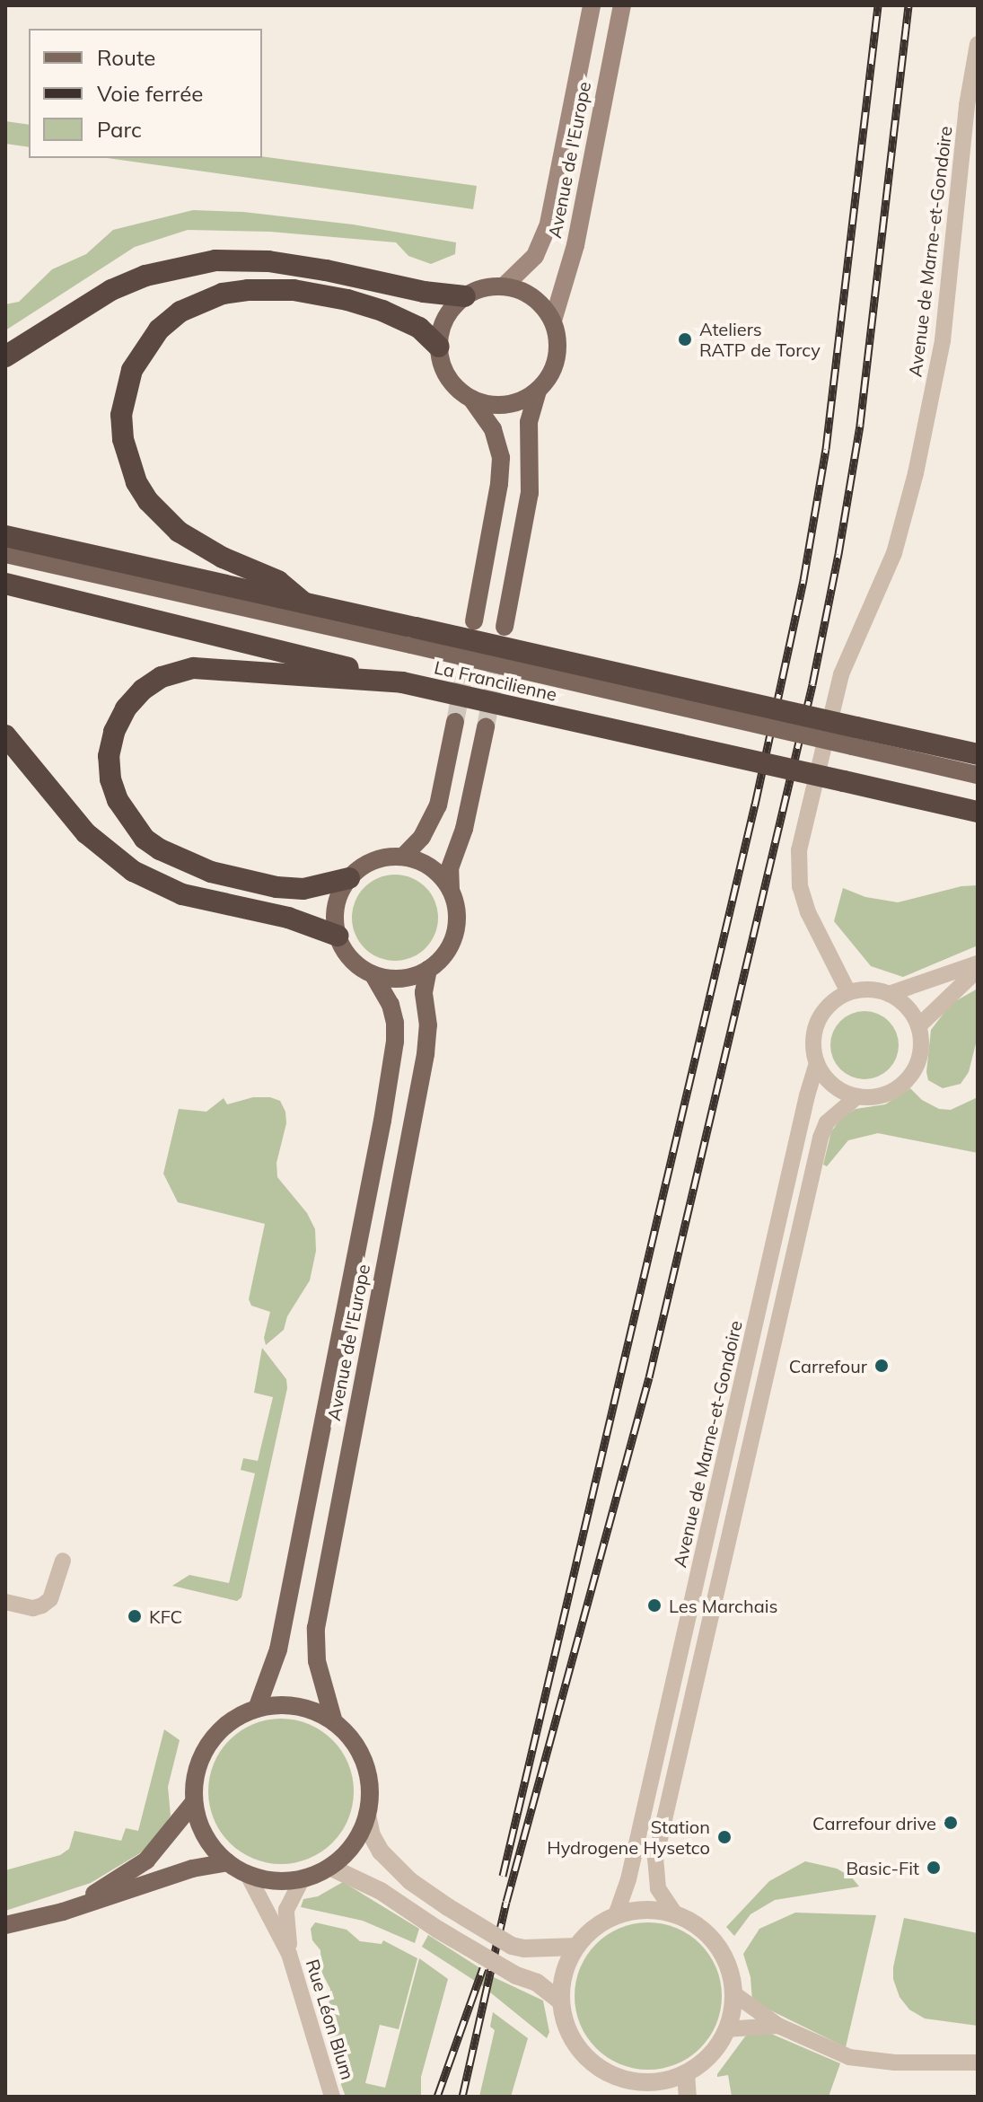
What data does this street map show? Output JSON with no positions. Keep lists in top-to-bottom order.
{
  "streets": {
    "highway": ["La Francilienne"],
    "main road": ["Avenue de l'Europe"],
    "street": ["Avenue de Marne-et-Gondoire", "Rue Léon Blum"]
  },
  "crossings": [
    ["Avenue de l'Europe", "Rue Léon Blum"]
  ],
  "places": [
    "Ateliers RATP de Torcy",
    "Carrefour",
    "Les Marchais",
    "KFC",
    "Carrefour drive",
    "Station Hydrogene Hysetco",
    "Basic-Fit"
  ],
  "legend": ["Route", "Voie ferrée", "Parc"]
}
